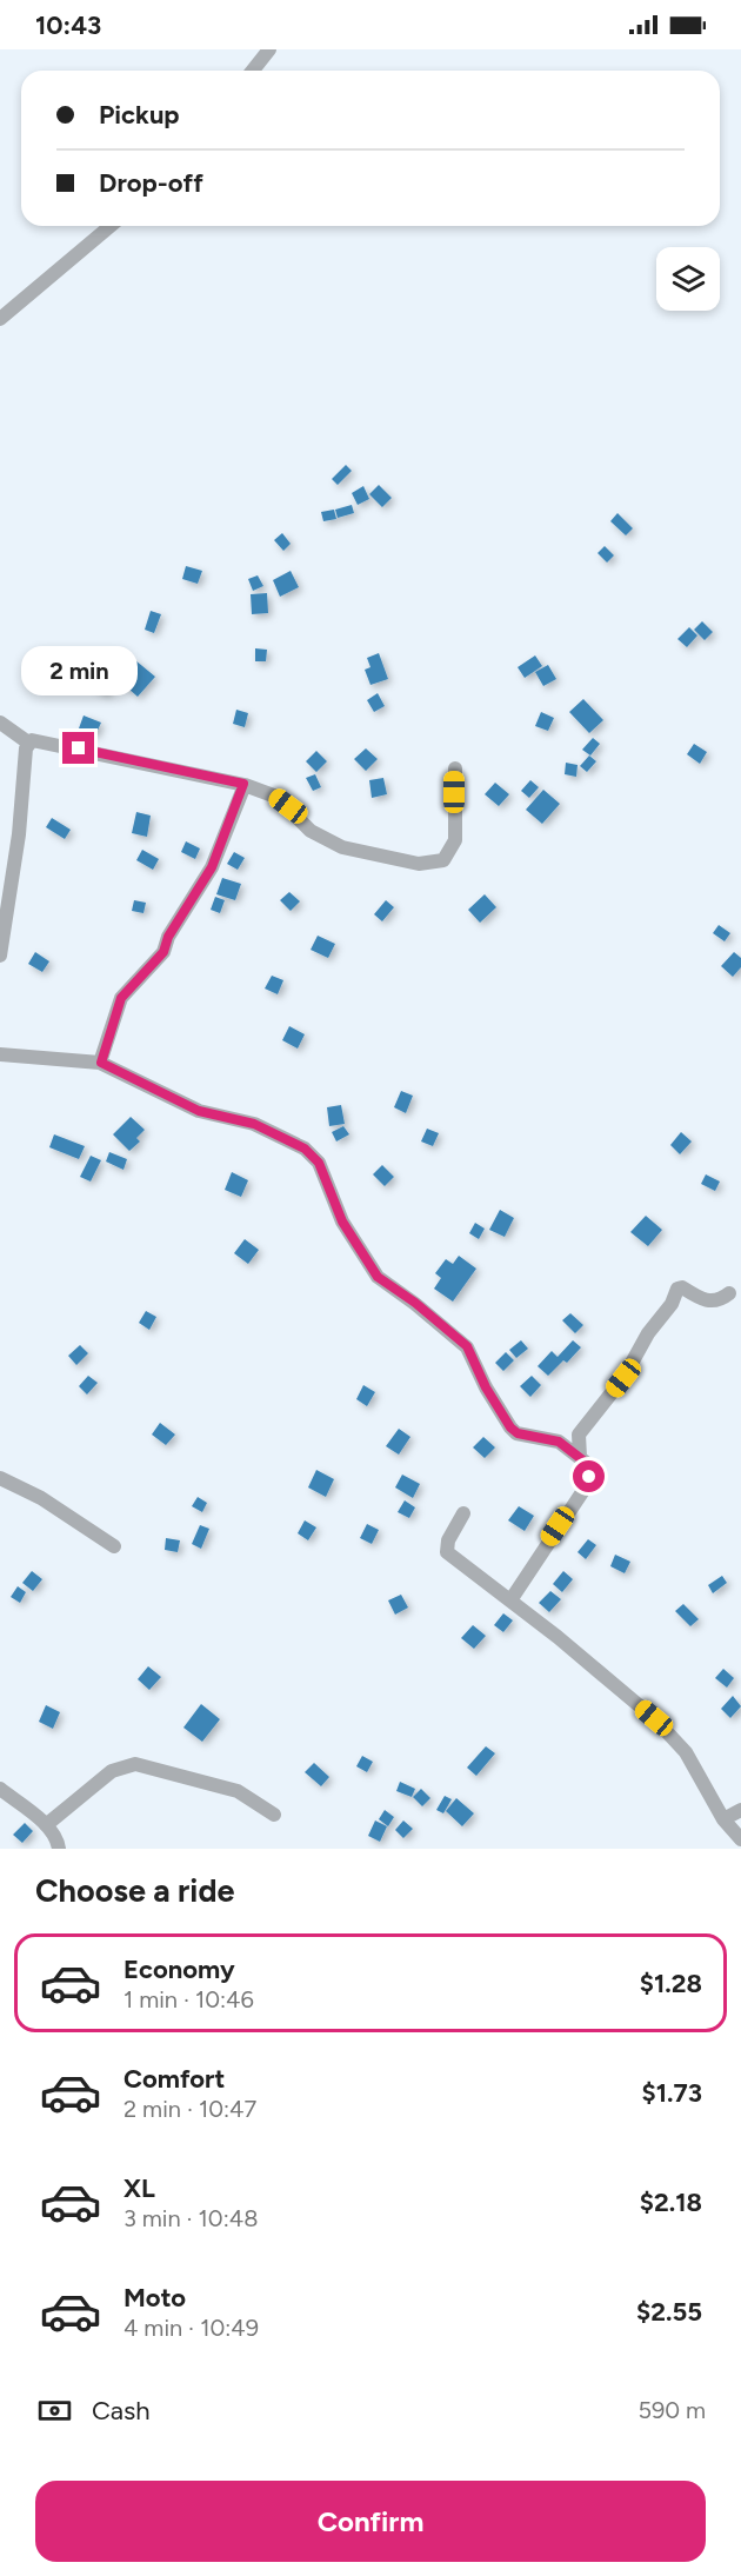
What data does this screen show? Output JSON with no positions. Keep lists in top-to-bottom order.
{
  "page": {
    "status": "10:43",
    "banner": ["Pickup", "Drop-off"],
    "bubble": "2 min",
    "heading": "Choose a ride",
    "list": [
      {
        "name": "Economy",
        "note": "1 min · 10:46",
        "value": "$1.28"
      },
      {
        "name": "Comfort",
        "note": "2 min · 10:47",
        "value": "$1.73"
      },
      {
        "name": "XL",
        "note": "3 min · 10:48",
        "value": "$2.18"
      },
      {
        "name": "Moto",
        "note": "4 min · 10:49",
        "value": "$2.55"
      }
    ],
    "pay": ["Cash", "590 m"],
    "buttons": "Confirm"
  }
}
